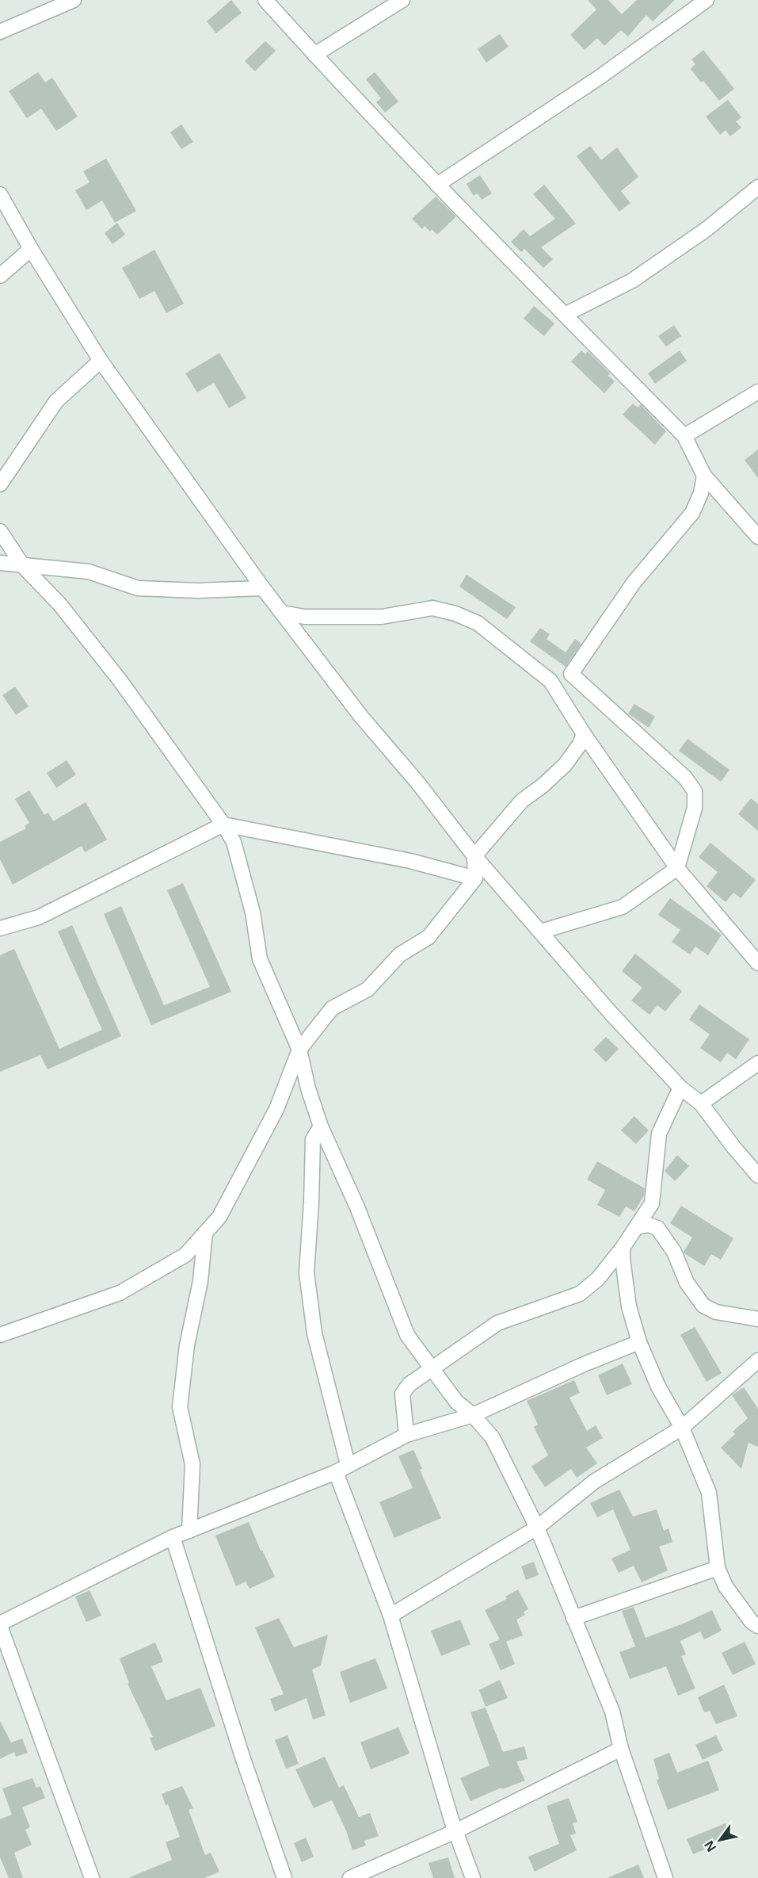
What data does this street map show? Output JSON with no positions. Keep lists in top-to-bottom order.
{
  "north": "bottom left"
}
